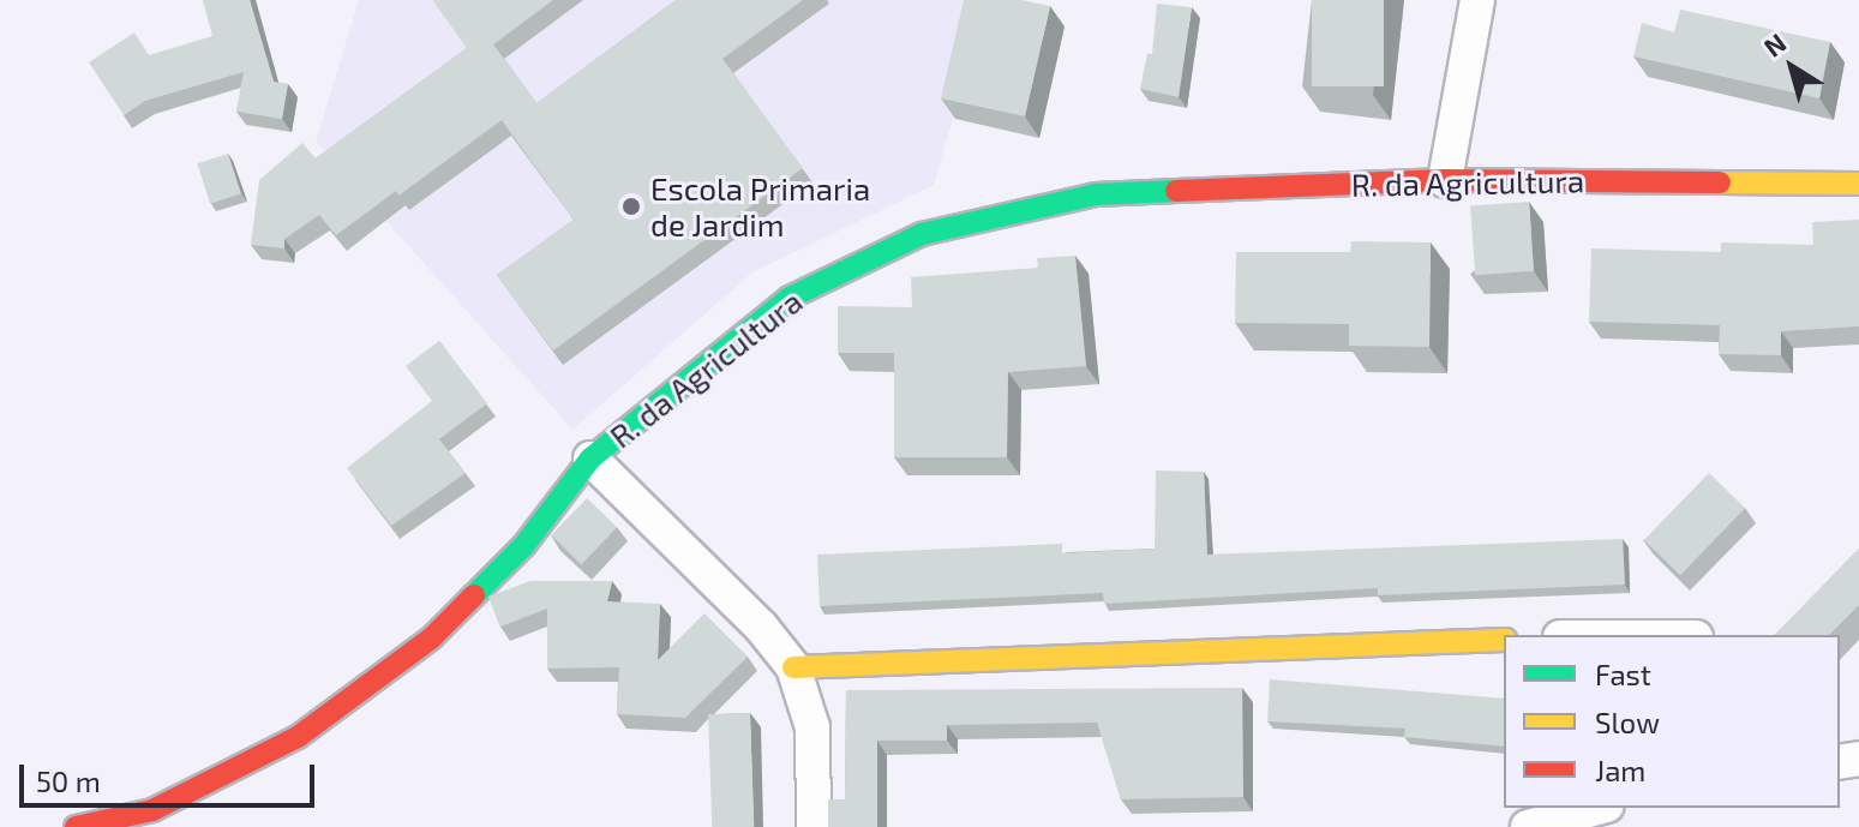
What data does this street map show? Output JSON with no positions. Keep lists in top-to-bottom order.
{
  "streets": {
    "street": ["R. da Agricultura"]
  },
  "places": ["Escola Primaria de Jardim"],
  "legend": ["Fast", "Slow", "Jam"],
  "scale_bar": "50 m",
  "north": "top left"
}
